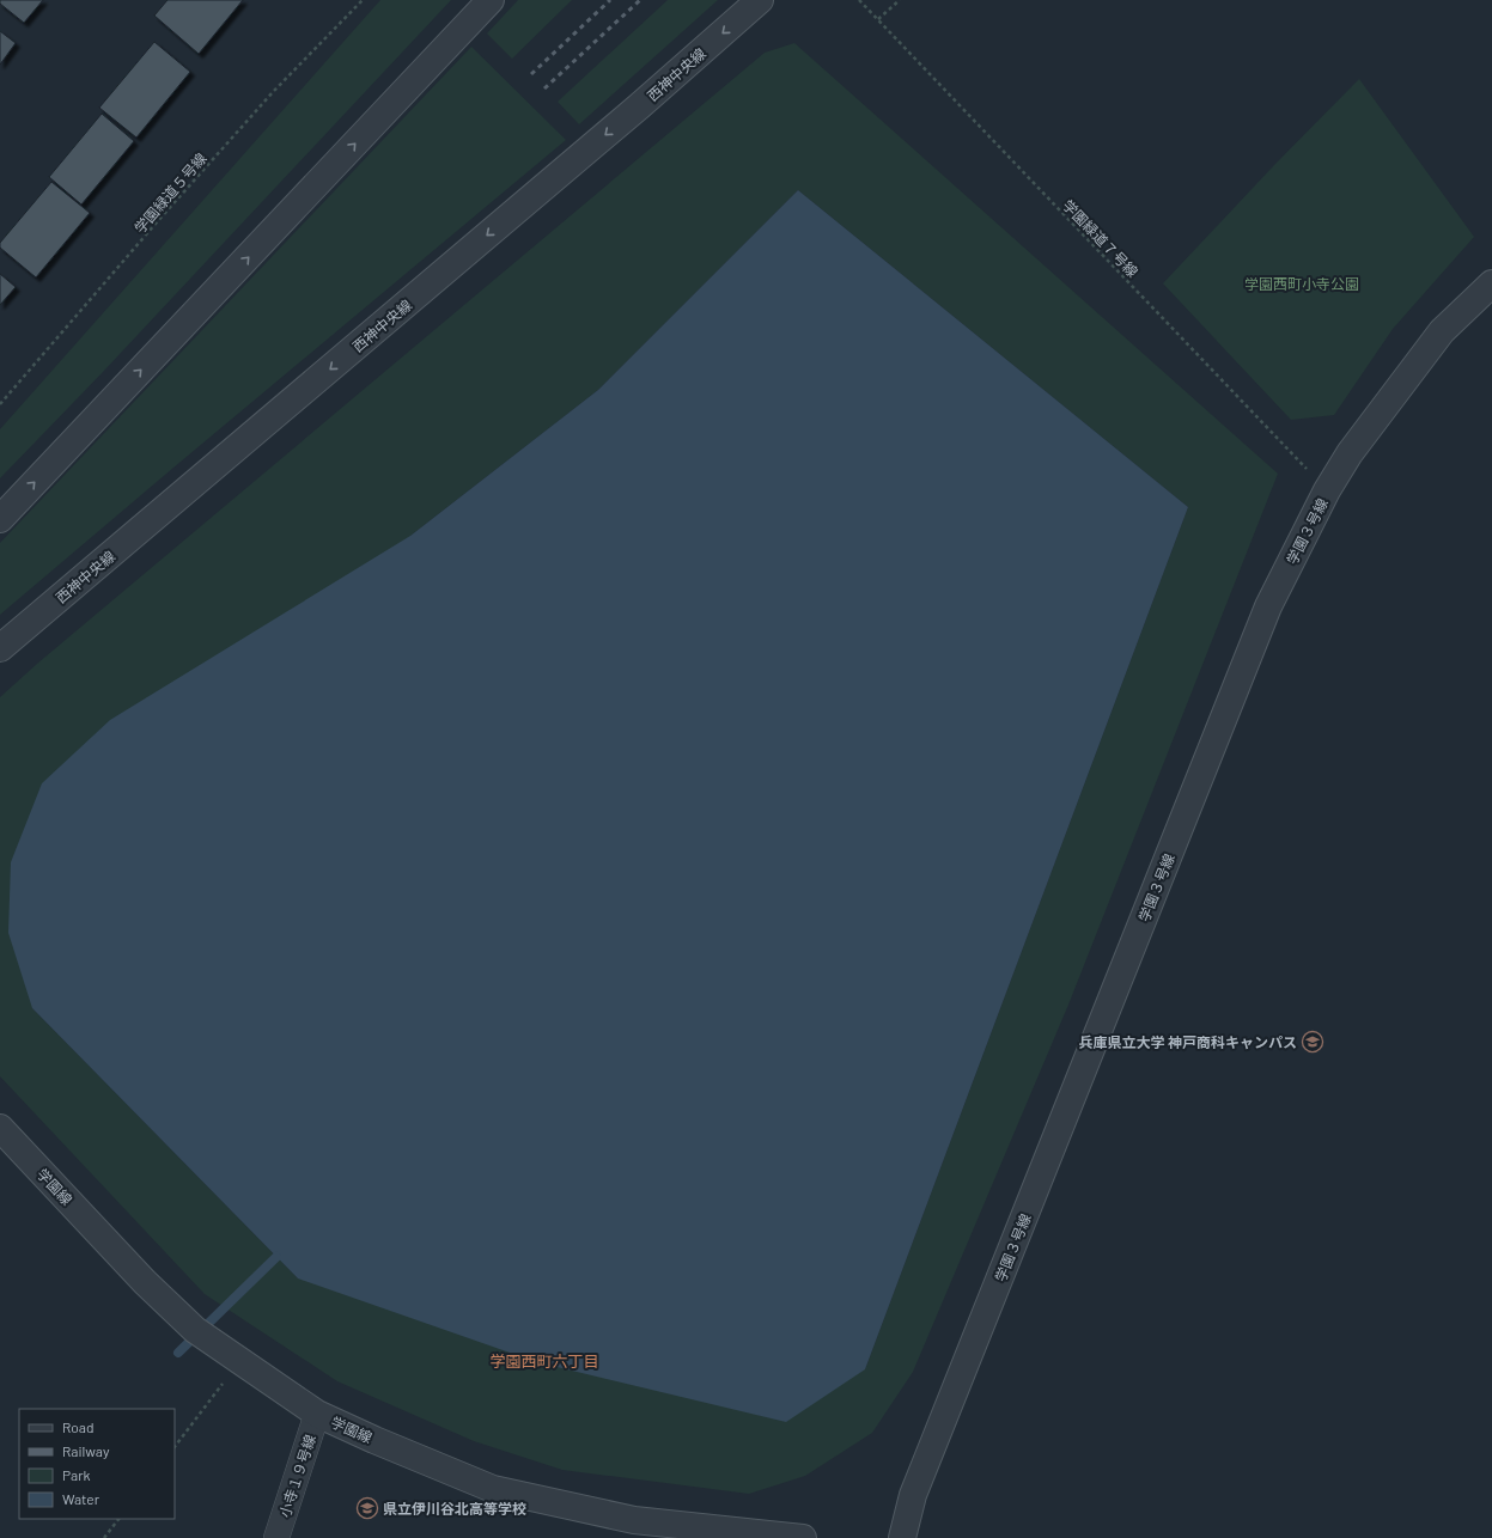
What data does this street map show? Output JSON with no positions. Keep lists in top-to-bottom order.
{
  "streets": {
    "street": [
      "西神中央線",
      "学園３号線",
      "学園線",
      "小寺１９号線"
    ],
    "path": ["学園緑道５号線", "学園緑道７号線"]
  },
  "crossings": [
    ["学園緑道７号線", "学園３号線"],
    ["学園線", "小寺１９号線"]
  ],
  "districts": ["学園西町六丁目"],
  "parks": ["学園西町小寺公園"],
  "places": {
    "school or university": ["兵庫県立大学 神戸商科キャンパス", "県立伊川谷北高等学校"]
  },
  "legend": [
    "Road",
    "Railway",
    "Park",
    "Water"
  ]
}
